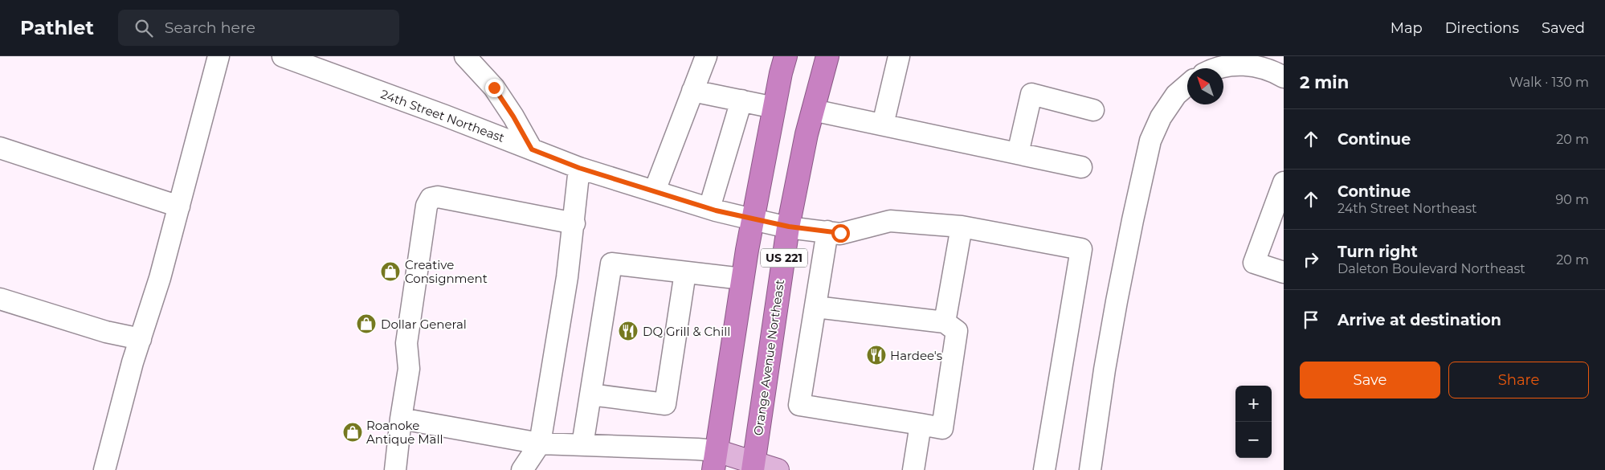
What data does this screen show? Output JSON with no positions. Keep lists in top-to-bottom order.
{
  "streets": {
    "highway": ["US 221", "Orange Avenue Northeast"],
    "street": ["24th Street Northeast"]
  },
  "crossings": [
    ["24th Street Northeast", "US 221"],
    ["24th Street Northeast", "Orange Avenue Northeast"]
  ],
  "places": {
    "shop": ["Creative Consignment", "Dollar General", "Roanoke Antique Mall"],
    "restaurant": ["DQ Grill & Chill", "Hardee's"]
  },
  "north": "top left",
  "page": {
    "header": "Pathlet",
    "search": "Search here",
    "nav": ["Map", "Directions", "Saved"],
    "heading": ["2 min", "Walk · 130 m"],
    "list": [
      ["Continue", "20 m"],
      ["Continue", "24th Street Northeast", "90 m"],
      ["Turn right", "Daleton Boulevard Northeast", "20 m"],
      "Arrive at destination"
    ],
    "buttons": ["Save", "Share"],
    "map_buttons": ["+", "−"]
  }
}
